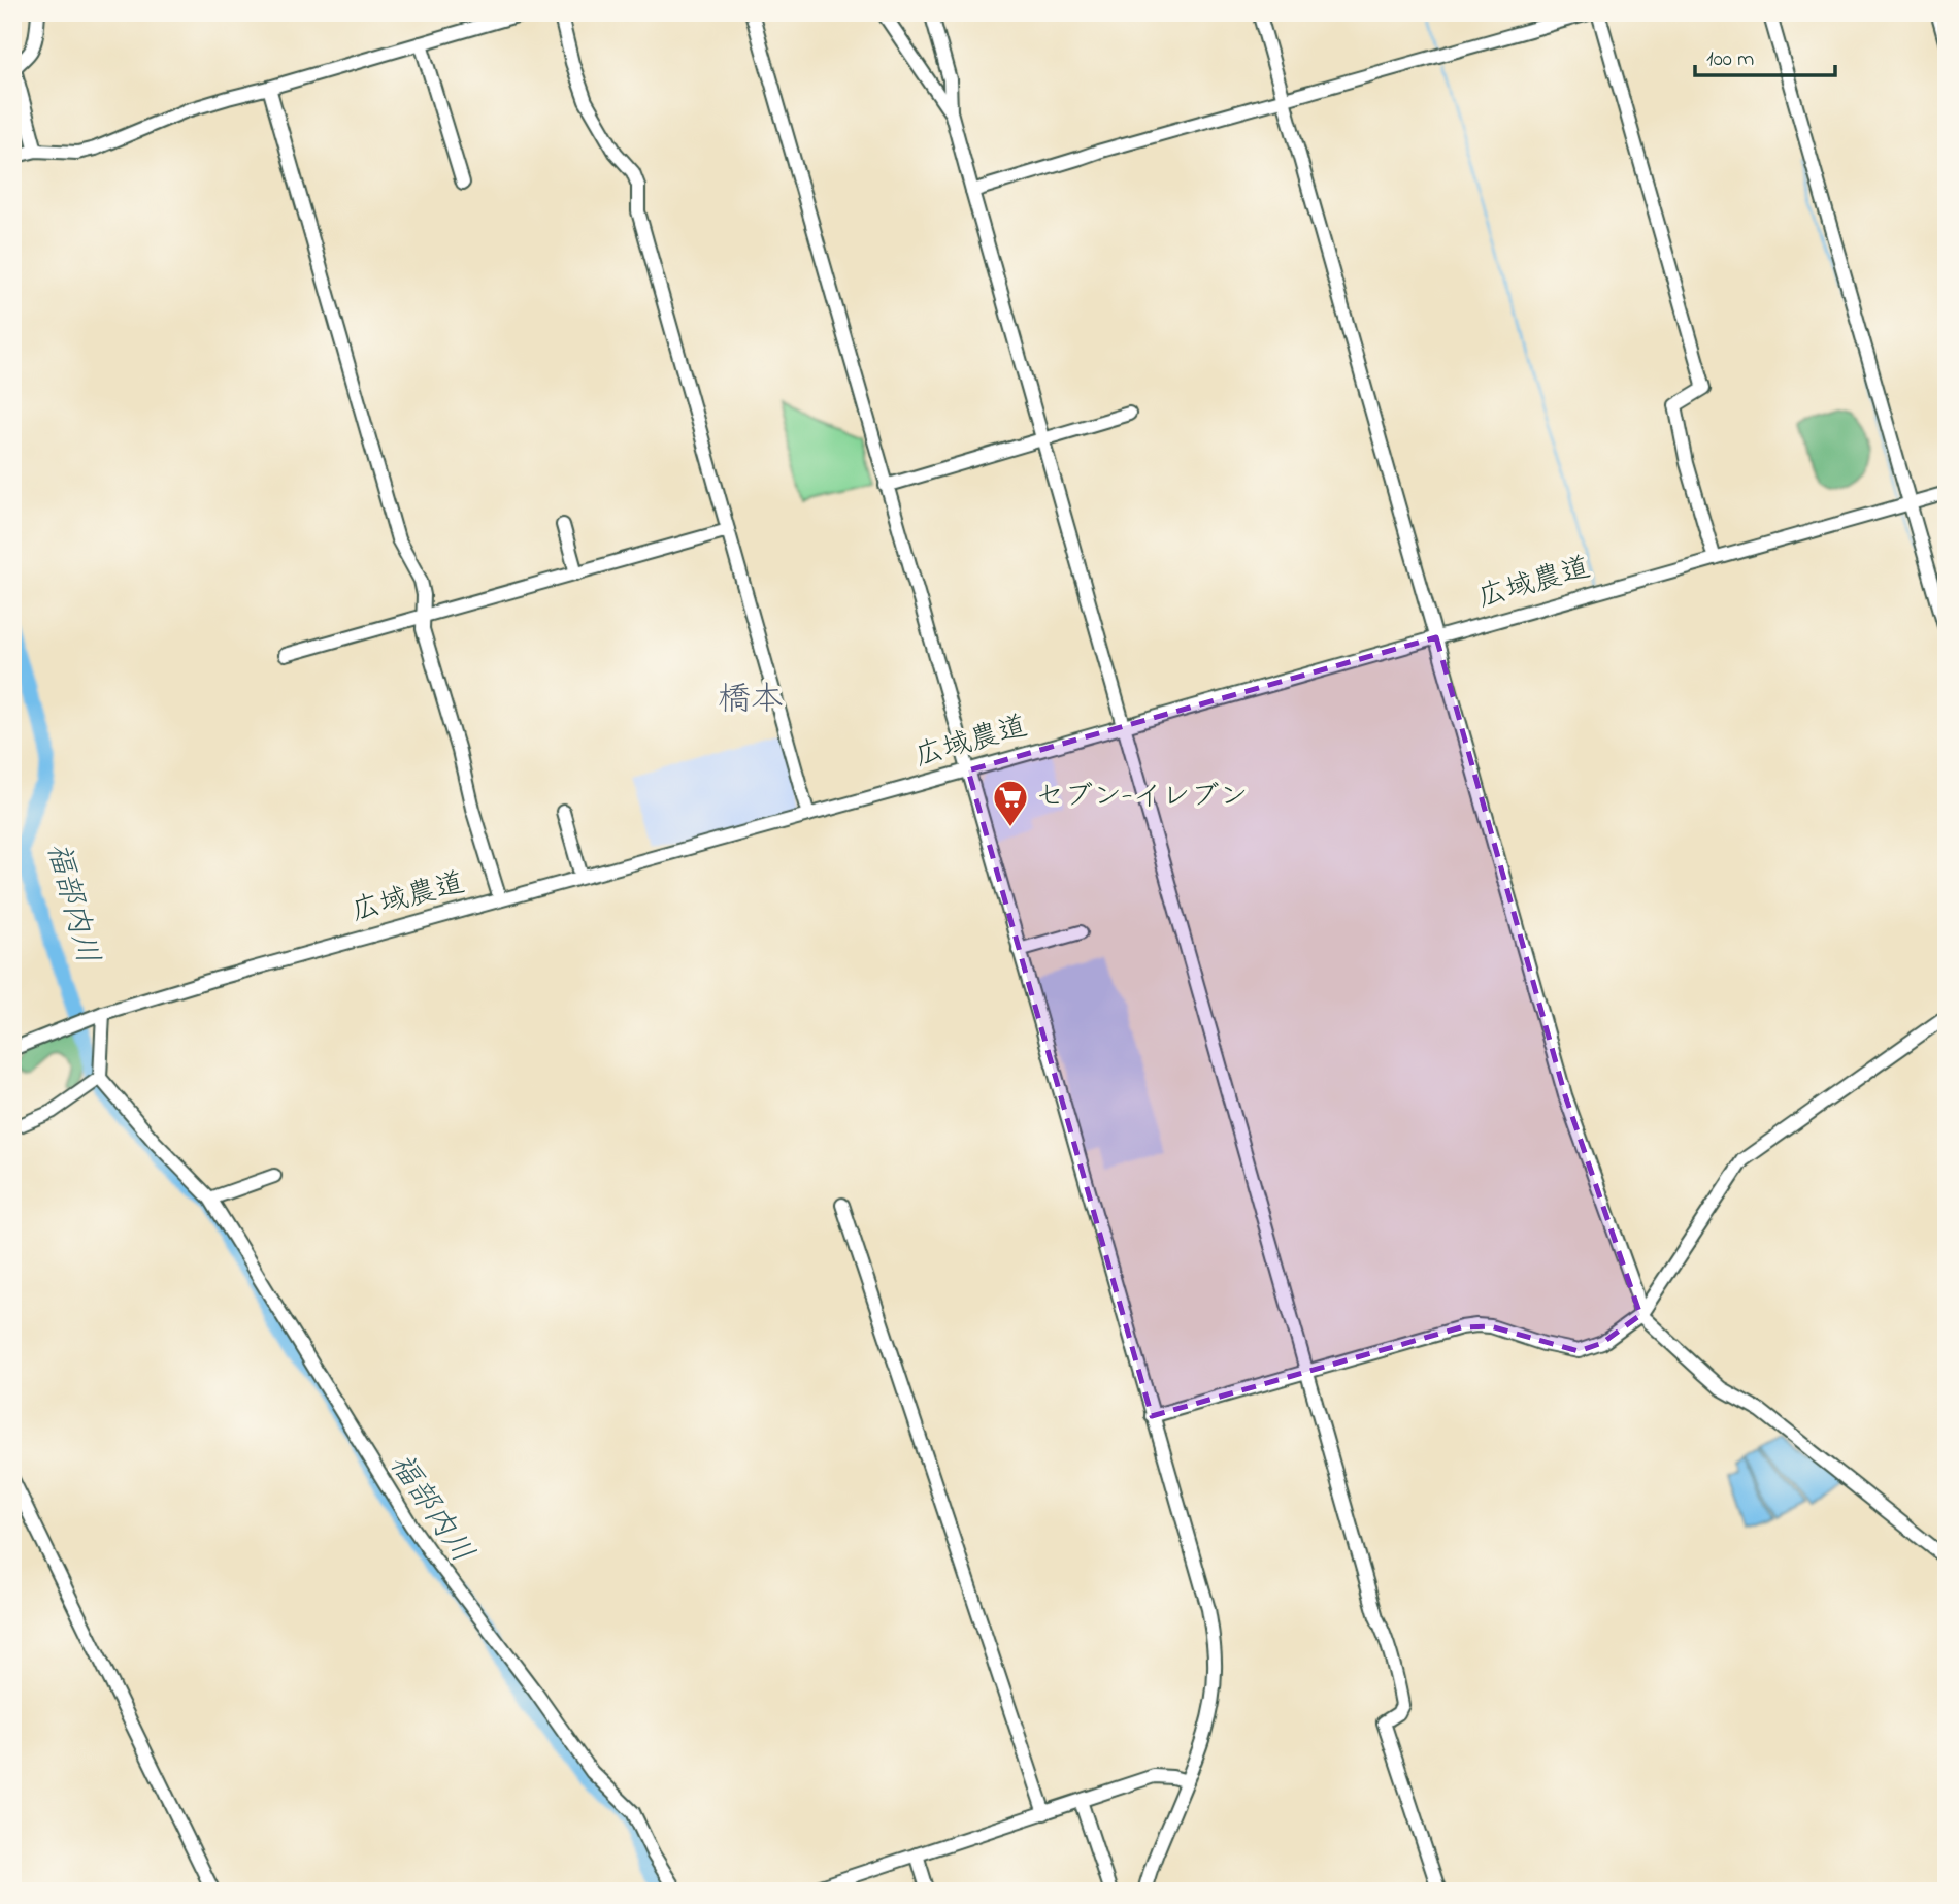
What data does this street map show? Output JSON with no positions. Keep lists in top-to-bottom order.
{
  "streets": {
    "street": ["広域農道"]
  },
  "districts": ["橋本"],
  "water": ["福部内川"],
  "places": {
    "supermarket": ["セブン-イレブン"]
  },
  "scale_bar": "100 m"
}
